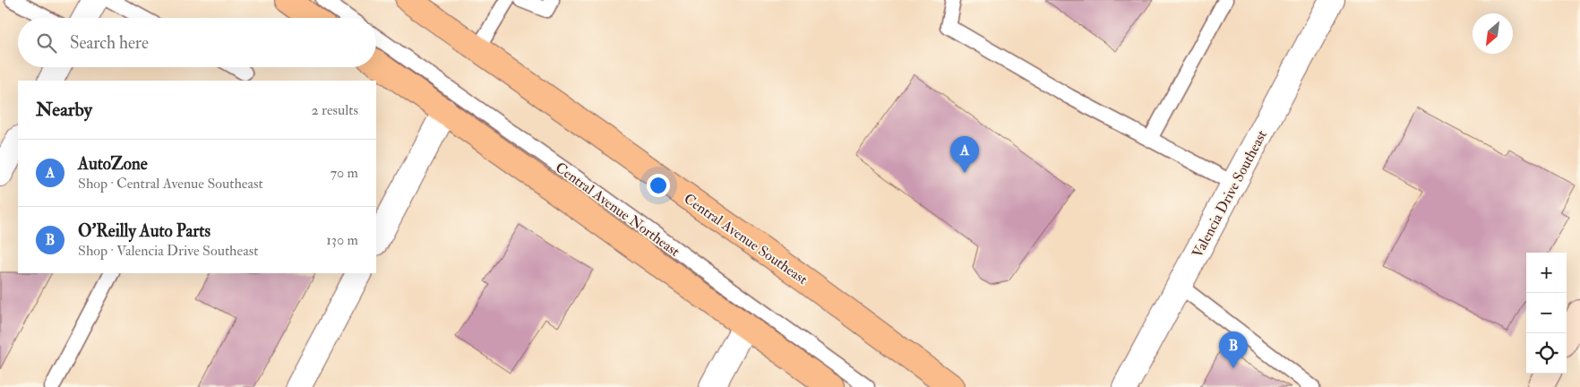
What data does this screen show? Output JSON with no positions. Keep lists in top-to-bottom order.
{
  "streets": {
    "main road": ["Central Avenue Northeast", "Central Avenue Southeast"],
    "street": ["Valencia Drive Southeast"]
  },
  "north": "bottom left",
  "page": {
    "search": "Search here",
    "heading": ["Nearby", "2 results"],
    "pins": ["A", "B"],
    "list": [
      {
        "mark": "A",
        "name": "AutoZone",
        "note": "Shop · Central Avenue Southeast",
        "value": "70 m"
      },
      {
        "mark": "B",
        "name": "O'Reilly Auto Parts",
        "note": "Shop · Valencia Drive Southeast",
        "value": "130 m"
      }
    ],
    "map_buttons": ["+", "−"]
  }
}
